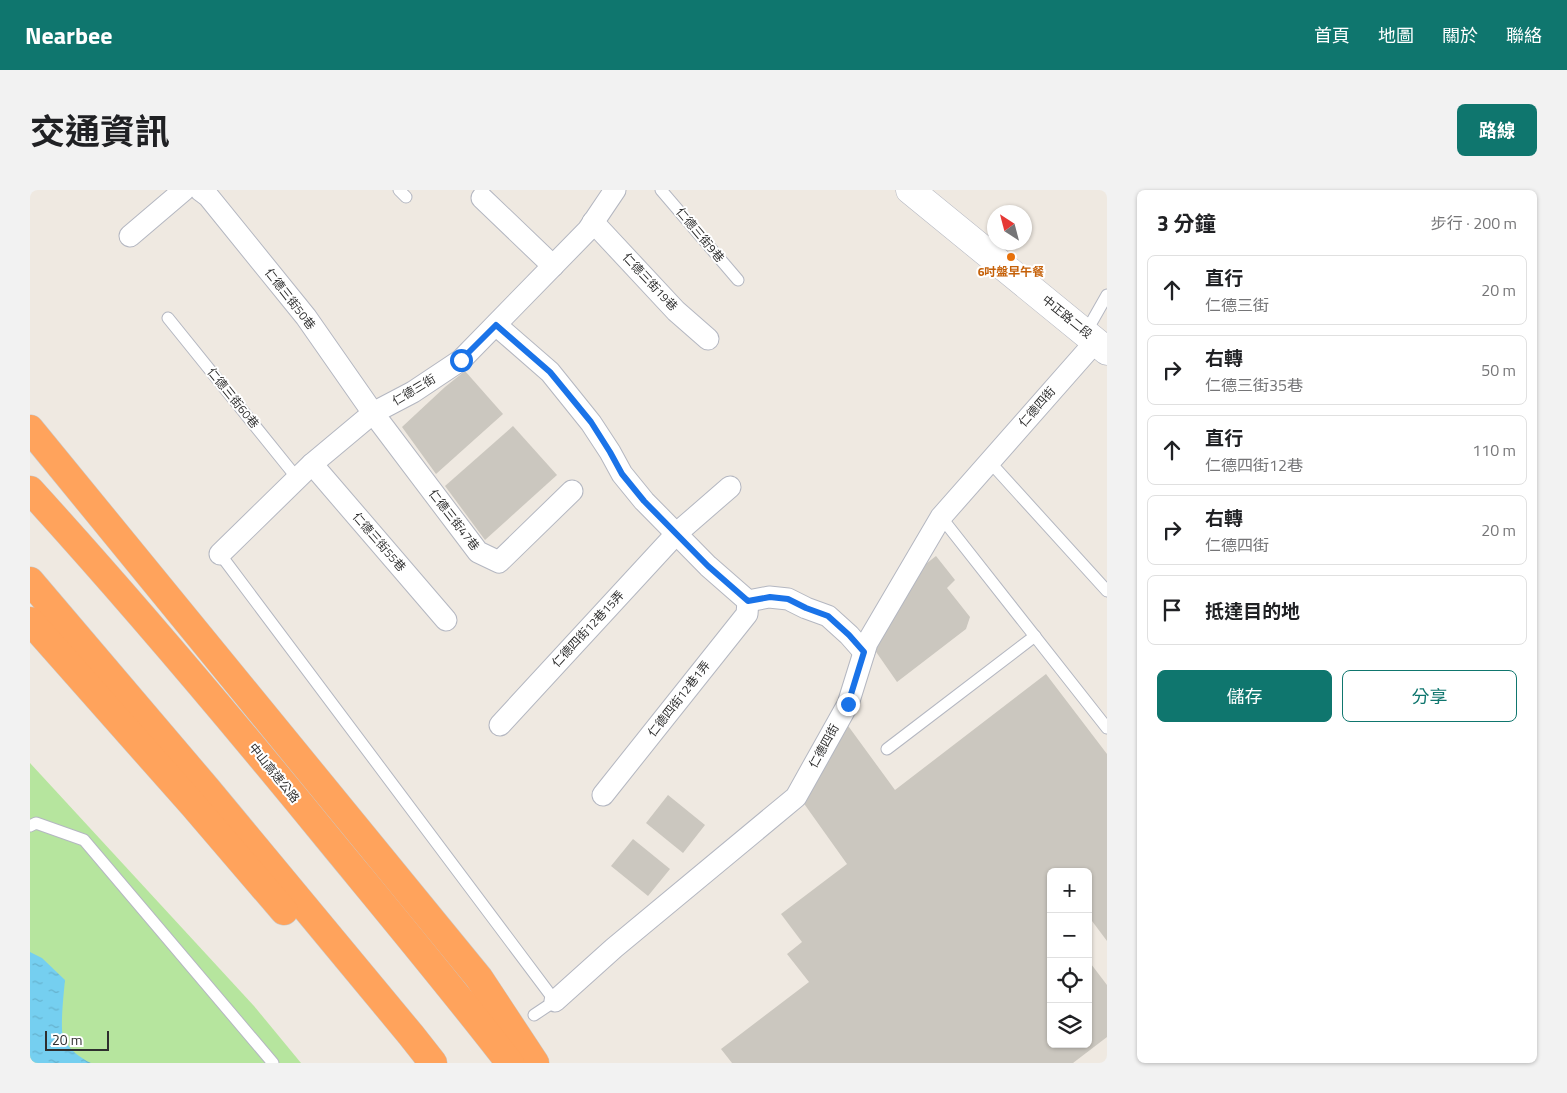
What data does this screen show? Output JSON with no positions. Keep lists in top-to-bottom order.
{
  "streets": {
    "highway": ["中山高速公路"],
    "main road": ["中正路二段"],
    "street": [
      "仁德三街19巷",
      "仁德三街50巷",
      "仁德三街",
      "仁德四街",
      "仁德三街47巷",
      "仁德三街55巷",
      "仁德四街12巷15弄",
      "仁德四街12巷1弄"
    ],
    "lane": ["仁德三街9巷", "仁德三街60巷"]
  },
  "crossings": [
    ["仁德三街19巷", "仁德三街"],
    ["仁德三街50巷", "仁德三街"],
    ["仁德三街50巷", "仁德三街47巷"],
    ["中正路二段", "仁德四街"],
    ["仁德三街", "仁德三街60巷"],
    ["仁德三街", "仁德三街47巷"],
    ["仁德三街", "仁德三街55巷"],
    ["仁德三街60巷", "仁德三街55巷"]
  ],
  "places": ["6吋盤早午餐"],
  "scale_bar": "20 m",
  "north": "top left",
  "page": {
    "header": "Nearbee",
    "nav": [
      "首頁",
      "地圖",
      "關於",
      "聯絡"
    ],
    "title": "交通資訊",
    "buttons": [
      "路線",
      ["儲存", "分享"]
    ],
    "heading": ["3 分鐘", "步行 · 200 m"],
    "list": [
      ["直行", "仁德三街", "20 m"],
      ["右轉", "仁德三街35巷", "50 m"],
      ["直行", "仁德四街12巷", "110 m"],
      ["右轉", "仁德四街", "20 m"],
      "抵達目的地"
    ],
    "map_buttons": ["+", "−"],
    "scale": "20 m"
  }
}
